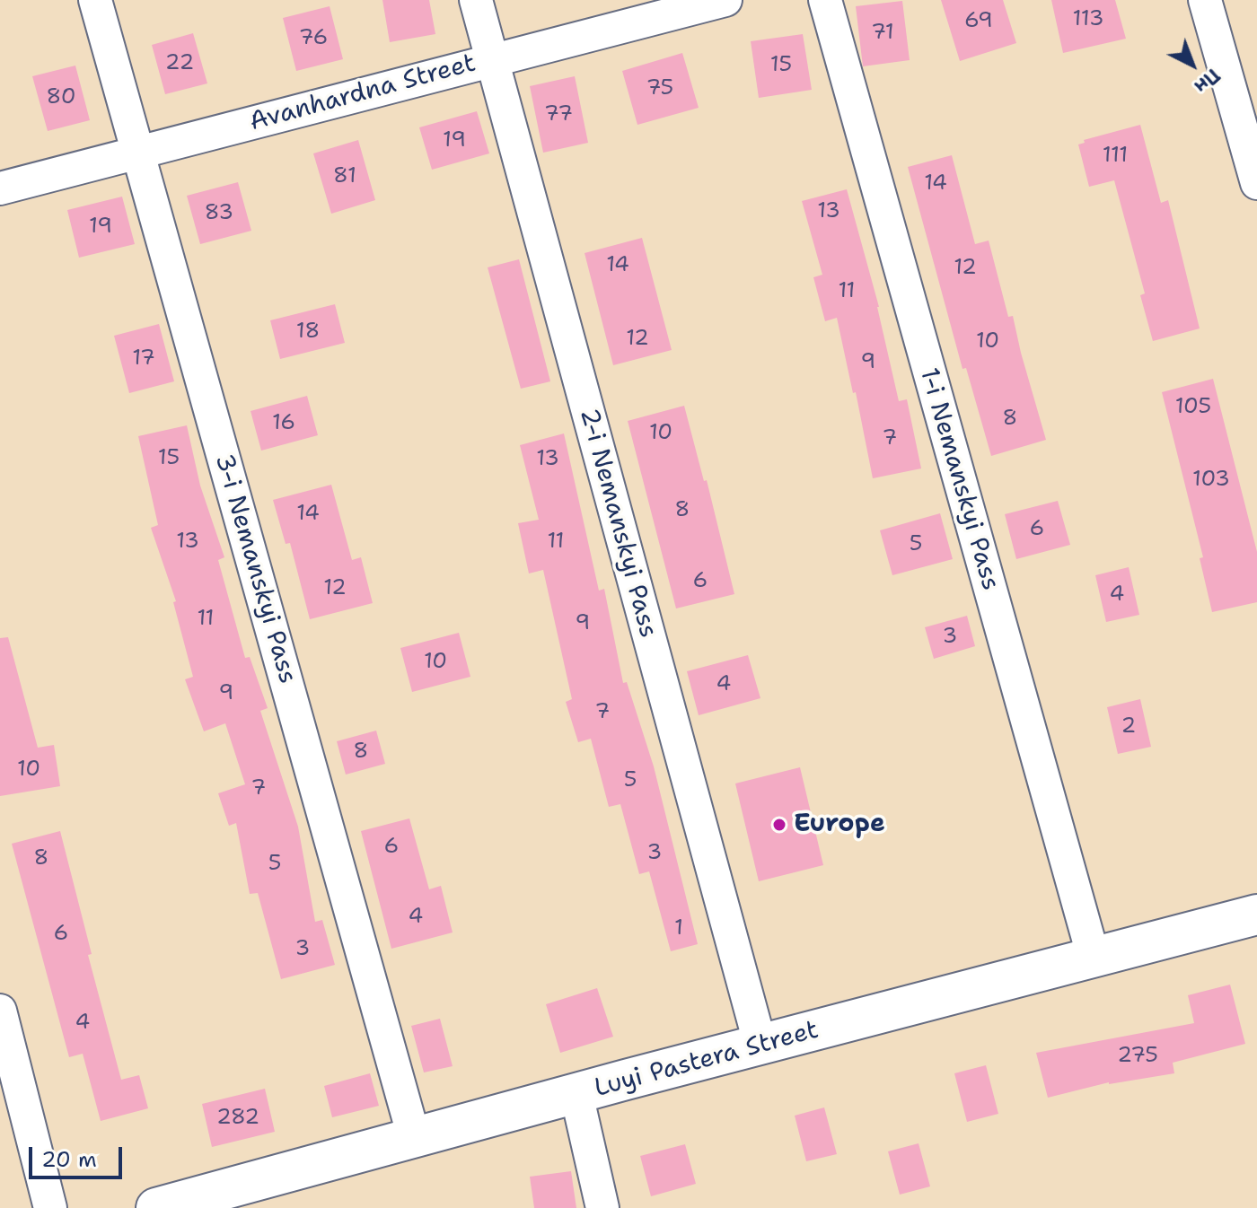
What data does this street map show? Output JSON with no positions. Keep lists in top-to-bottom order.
{
  "streets": {
    "street": [
      "Avanhardna Street",
      "1-i Nemanskyi Pass",
      "2-i Nemanskyi Pass",
      "3-i Nemanskyi Pass",
      "Luyi Pastera Street"
    ]
  },
  "crossings": [
    ["Avanhardna Street", "2-i Nemanskyi Pass"],
    ["Avanhardna Street", "3-i Nemanskyi Pass"],
    ["1-i Nemanskyi Pass", "Luyi Pastera Street"],
    ["2-i Nemanskyi Pass", "Luyi Pastera Street"],
    ["3-i Nemanskyi Pass", "Luyi Pastera Street"]
  ],
  "places": ["Europe"],
  "house_numbers": [
    "113",
    "69",
    "71",
    "76",
    "22",
    "15",
    "75",
    "80",
    "77",
    "19",
    "111",
    "81",
    "14",
    "13",
    "83",
    "19",
    "14",
    "12",
    "11",
    "18",
    "12",
    "10",
    "17",
    "9",
    "105",
    "8",
    "16",
    "10",
    "7",
    "15",
    "13",
    "103",
    "8",
    "14",
    "6",
    "13",
    "11",
    "5",
    "6",
    "12",
    "4",
    "11",
    "9",
    "3",
    "10",
    "4",
    "9",
    "7",
    "2",
    "8",
    "10",
    "5",
    "7",
    "6",
    "3",
    "8",
    "5",
    "4",
    "1",
    "6",
    "3",
    "4",
    "275",
    "282"
  ],
  "scale_bar": "20 m",
  "north": "bottom right"
}
